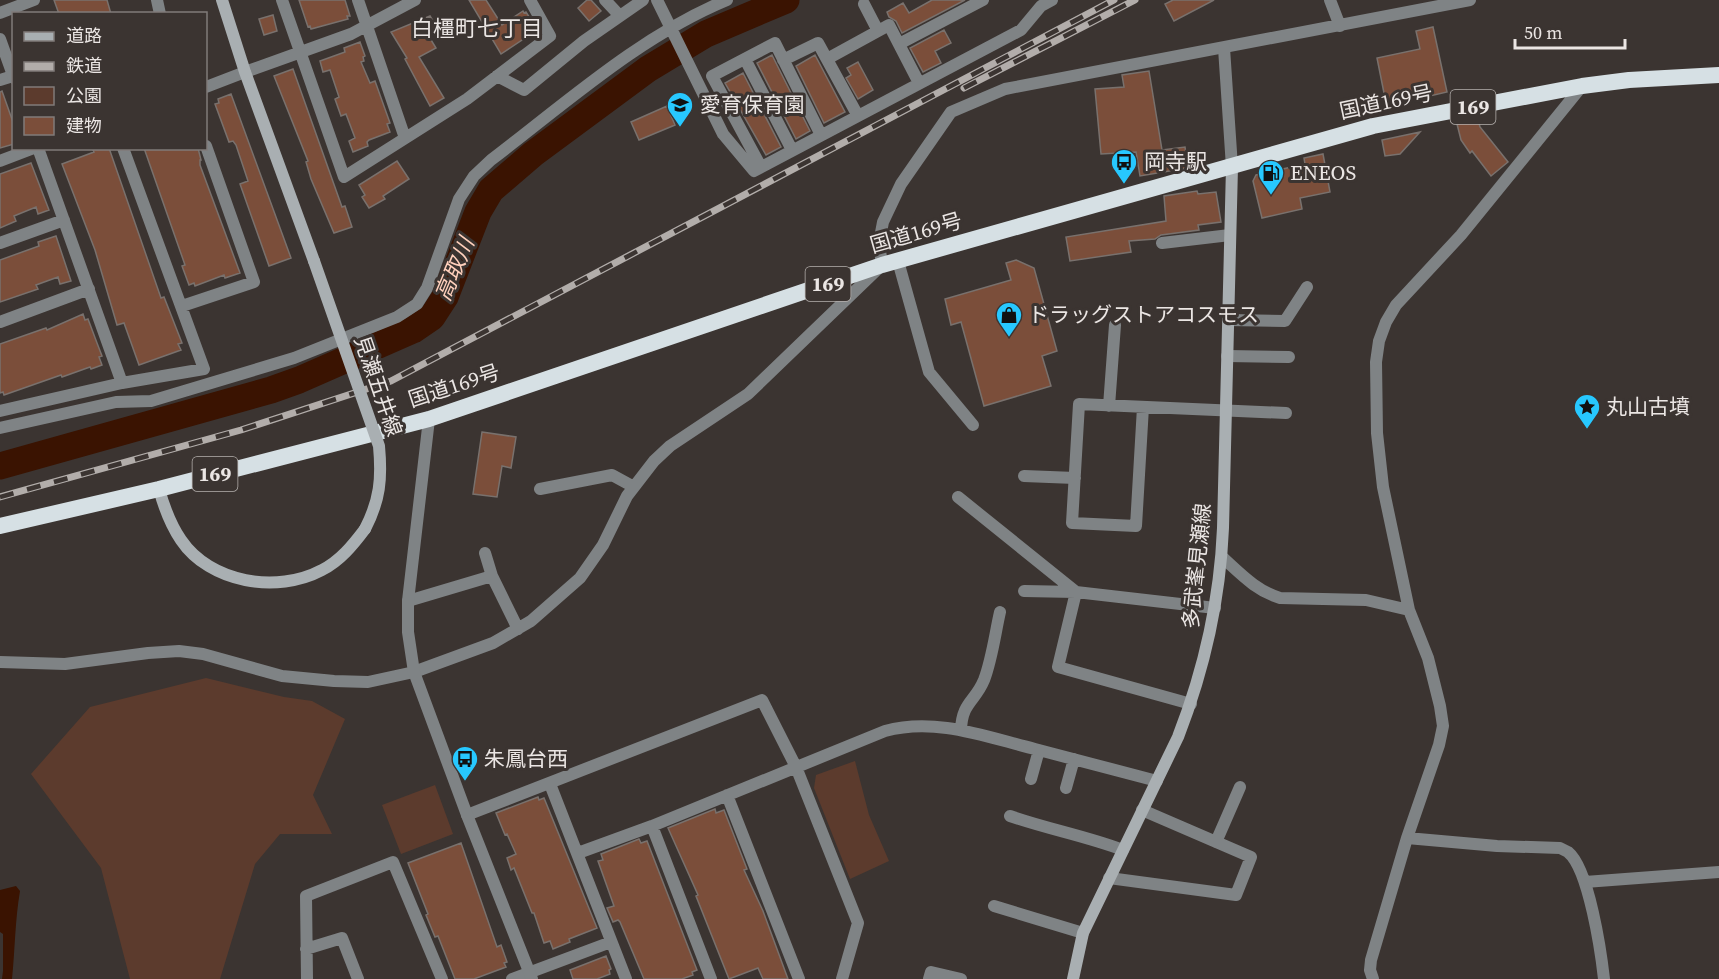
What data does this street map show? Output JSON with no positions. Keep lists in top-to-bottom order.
{
  "streets": {
    "highway": ["国道169号", "169"],
    "main road": ["見瀬五井線", "多武峯見瀬線"]
  },
  "crossings": [
    ["国道169号", "見瀬五井線"],
    ["国道169号", "多武峯見瀬線"]
  ],
  "districts": ["白橿町七丁目"],
  "water": ["高取川"],
  "places": {
    "school or university": ["愛育保育園"],
    "bus stop": ["岡寺駅", "朱鳳台西"],
    "fuel station": ["ENEOS"],
    "shop": ["ドラッグストアコスモス"],
    "place": ["丸山古墳"]
  },
  "legend": [
    "道路",
    "鉄道",
    "公園",
    "建物"
  ],
  "scale_bar": "50 m"
}
